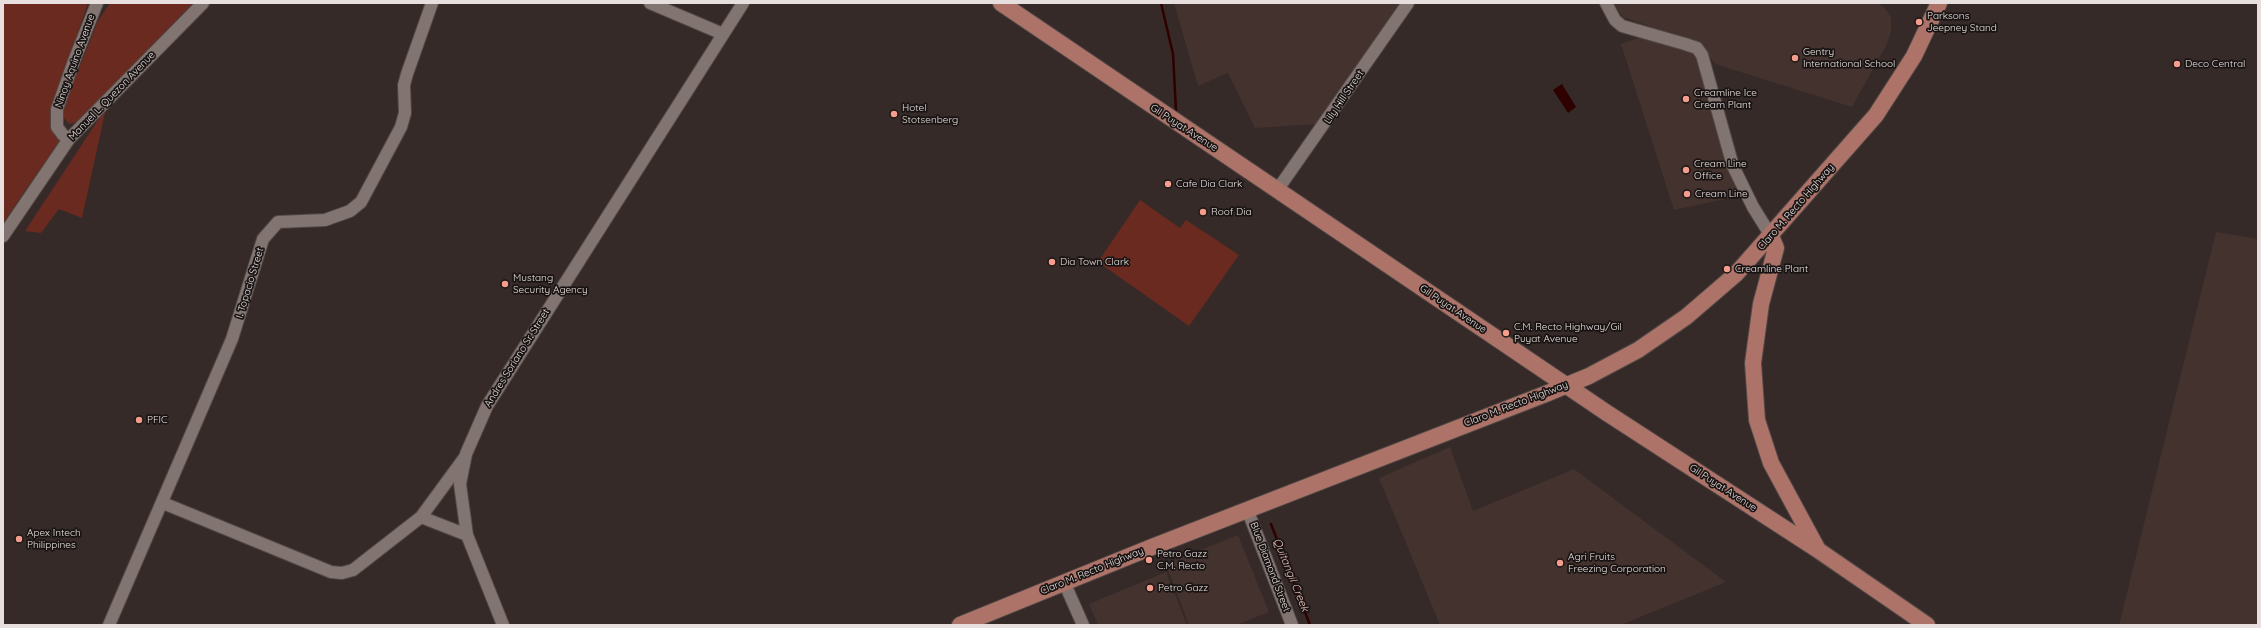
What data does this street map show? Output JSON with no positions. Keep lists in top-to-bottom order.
{
  "streets": {
    "main road": ["Gil Puyat Avenue", "Claro M. Recto Highway"],
    "street": [
      "Ninoy Aquino Avenue",
      "Manuel L. Quezon Avenue",
      "Lily Hill Street",
      "I. Topacio Street",
      "Andres Soriano Sr. Street",
      "Blue Diamond Street"
    ]
  },
  "crossings": [
    ["Ninoy Aquino Avenue", "Manuel L. Quezon Avenue"],
    ["Lily Hill Street", "Gil Puyat Avenue"],
    ["Gil Puyat Avenue", "Claro M. Recto Highway"],
    ["Claro M. Recto Highway", "Blue Diamond Street"]
  ],
  "water": ["Quitangil Creek"],
  "places": [
    "Parksons Jeepney Stand",
    "Gentry International School",
    "Deco Central",
    "Creamline Ice Cream Plant",
    "Hotel Stotsenberg",
    "Cream Line Office",
    "Cafe Dia Clark",
    "Cream Line",
    "Roof Dia",
    "Dia Town Clark",
    "Creamline Plant",
    "Mustang Security Agency",
    "C.M. Recto Highway/Gil Puyat Avenue",
    "PFIC",
    "Apex Intech Philippines",
    "Petro Gazz C.M. Recto",
    "Agri Fruits Freezing Corporation",
    "Petro Gazz"
  ]
}
